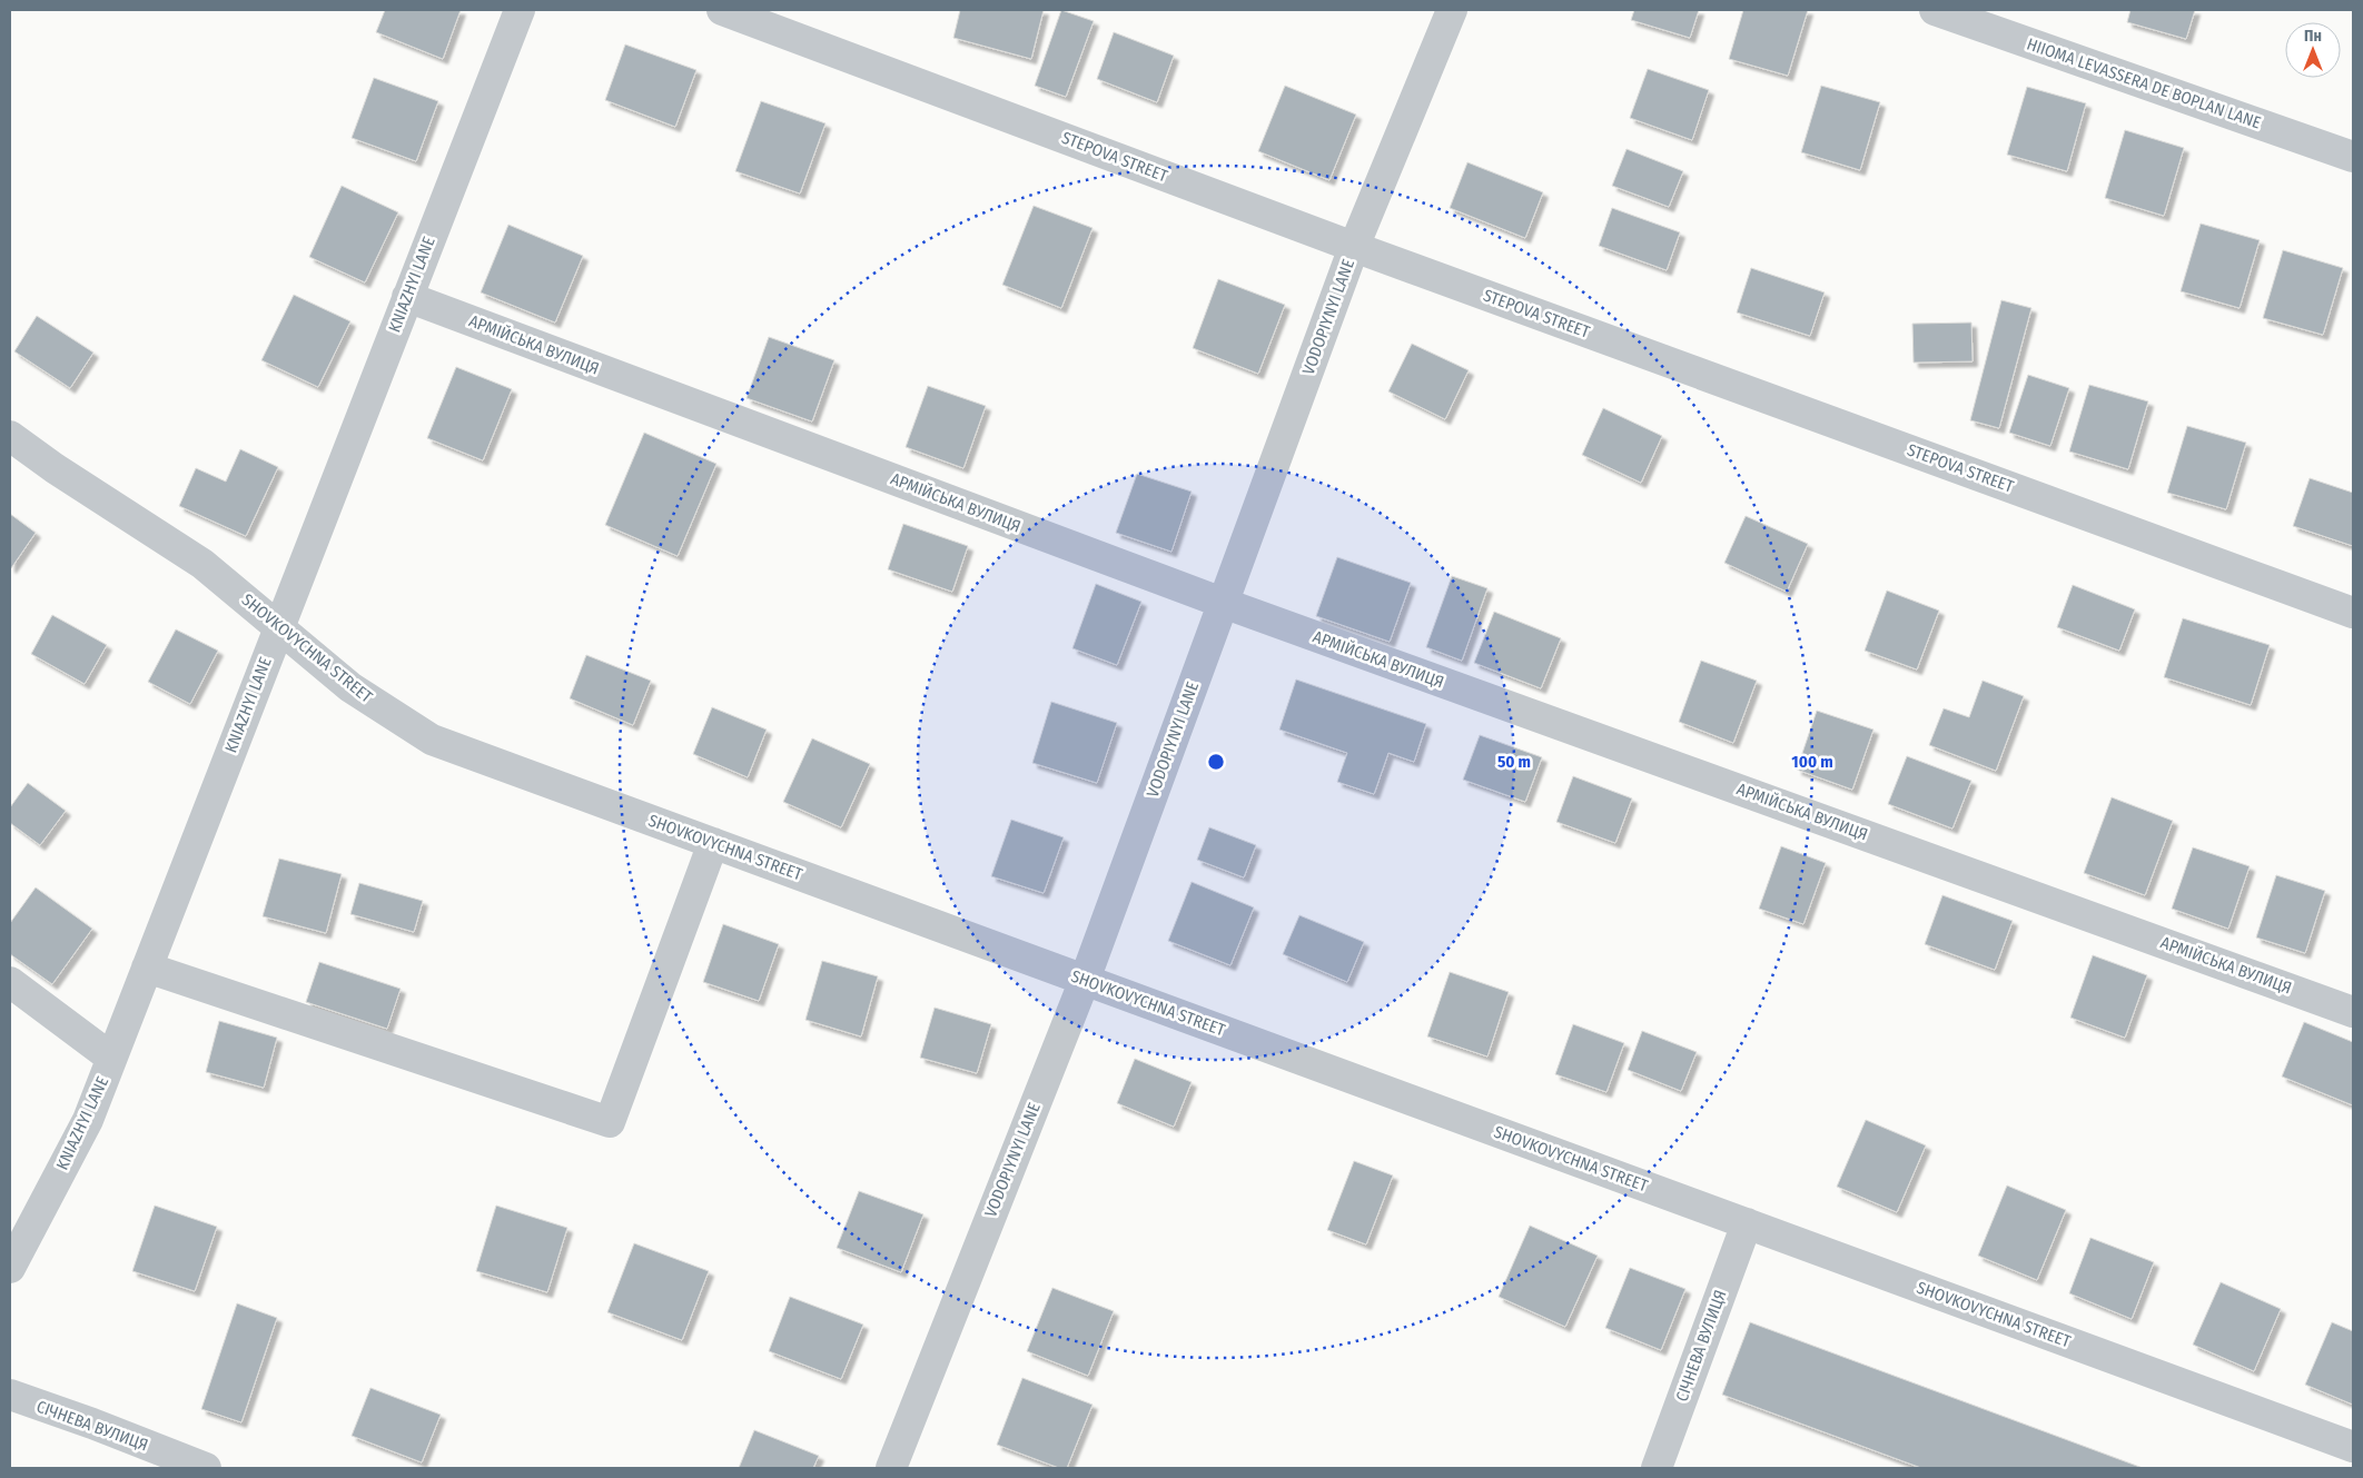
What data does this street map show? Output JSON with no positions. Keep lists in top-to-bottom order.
{
  "streets": {
    "street": [
      "HIIOMA LEVASSERA DE BOPLAN LANE",
      "STEPOVA STREET",
      "KNIAZHYI LANE",
      "VODOPIYNYI LANE",
      "АРМІЙСЬКА ВУЛИЦЯ",
      "SHOVKOVYCHNA STREET",
      "СІЧНЕВА ВУЛИЦЯ"
    ]
  },
  "crossings": [
    ["STEPOVA STREET", "VODOPIYNYI LANE"],
    ["KNIAZHYI LANE", "АРМІЙСЬКА ВУЛИЦЯ"],
    ["KNIAZHYI LANE", "SHOVKOVYCHNA STREET"],
    ["VODOPIYNYI LANE", "АРМІЙСЬКА ВУЛИЦЯ"],
    ["VODOPIYNYI LANE", "SHOVKOVYCHNA STREET"],
    ["SHOVKOVYCHNA STREET", "СІЧНЕВА ВУЛИЦЯ"]
  ],
  "north": "top",
  "rings": ["50 m", "100 m"]
}
